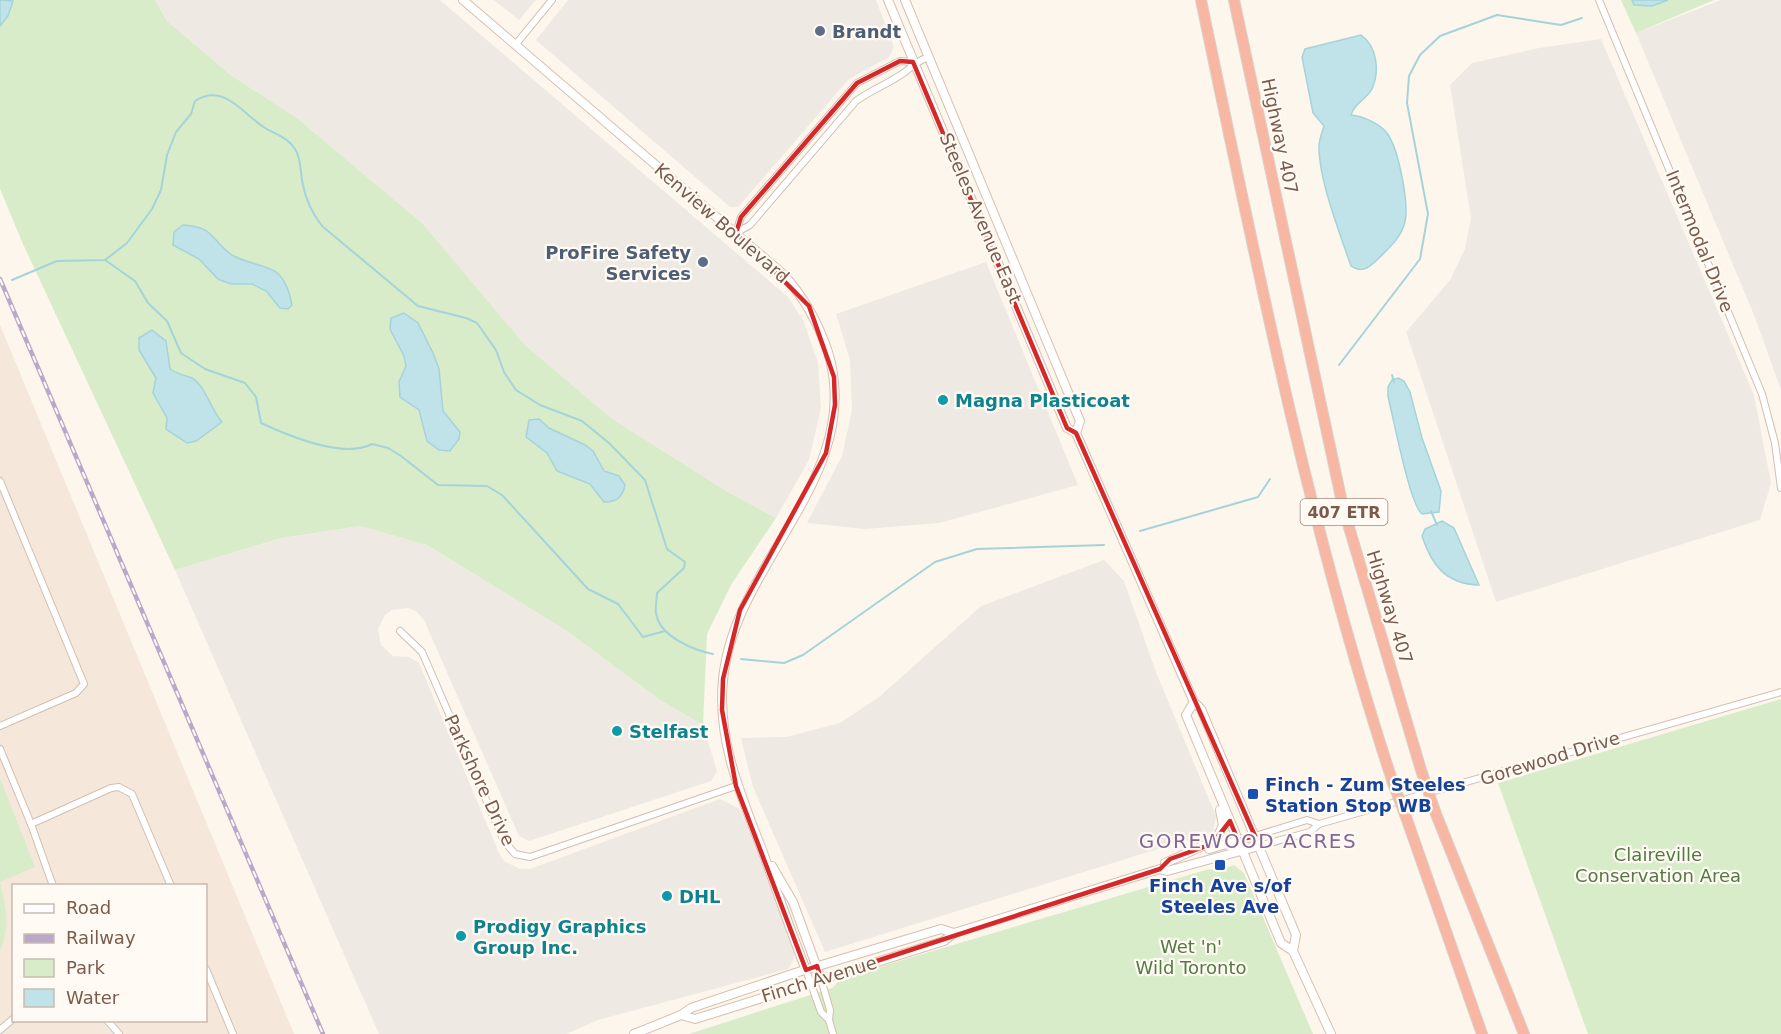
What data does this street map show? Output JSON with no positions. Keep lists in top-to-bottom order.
{
  "streets": {
    "highway": ["Highway 407", "407 ETR"],
    "main road": ["Steeles Avenue East", "Kenview Boulevard", "Finch Avenue"],
    "street": ["Intermodal Drive", "Gorewood Drive", "Parkshore Drive"]
  },
  "crossings": [
    ["Steeles Avenue East", "Gorewood Drive"],
    ["Steeles Avenue East", "Finch Avenue"],
    ["Kenview Boulevard", "Parkshore Drive"],
    ["Kenview Boulevard", "Finch Avenue"],
    ["Gorewood Drive", "Finch Avenue"]
  ],
  "districts": ["GOREWOOD ACRES"],
  "parks": ["Claireville Conservation Area", "Wet 'n' Wild Toronto"],
  "places": {
    "other": [
      "Brandt",
      "ProFire Safety Services",
      "Magna Plasticoat",
      "Stelfast",
      "DHL",
      "Prodigy Graphics Group Inc."
    ],
    "transit": ["Finch - Zum Steeles Station Stop WB", "Finch Ave s/of Steeles Ave"]
  },
  "legend": [
    "Road",
    "Railway",
    "Park",
    "Water"
  ]
}
